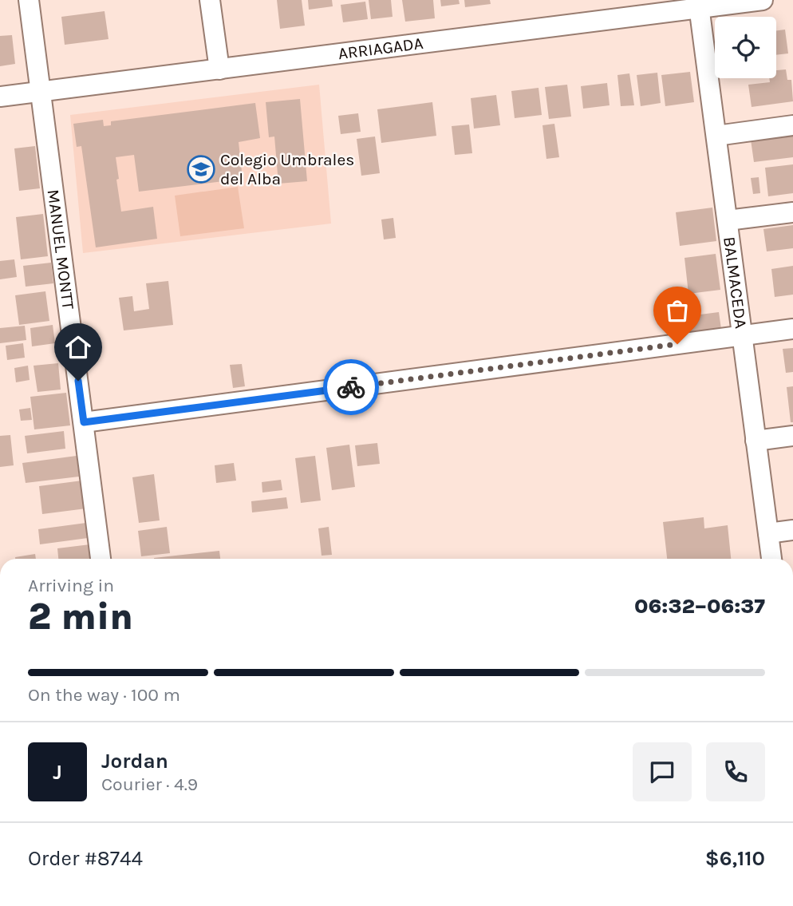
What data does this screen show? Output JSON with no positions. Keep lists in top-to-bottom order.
{
  "streets": {
    "street": ["ARRIAGADA", "MANUEL MONTT", "BALMACEDA"]
  },
  "crossings": [
    ["ARRIAGADA", "MANUEL MONTT"],
    ["ARRIAGADA", "BALMACEDA"]
  ],
  "places": {
    "school or university": ["Colegio Umbrales del Alba"]
  },
  "page": {
    "heading": ["2 min", "Arriving in", "06:32–06:37"],
    "panel": [
      "Jordan",
      "Courier · 4.9",
      "Order #8744",
      "$6,110"
    ],
    "bar": "On the way · 100 m",
    "round": "J"
  }
}
